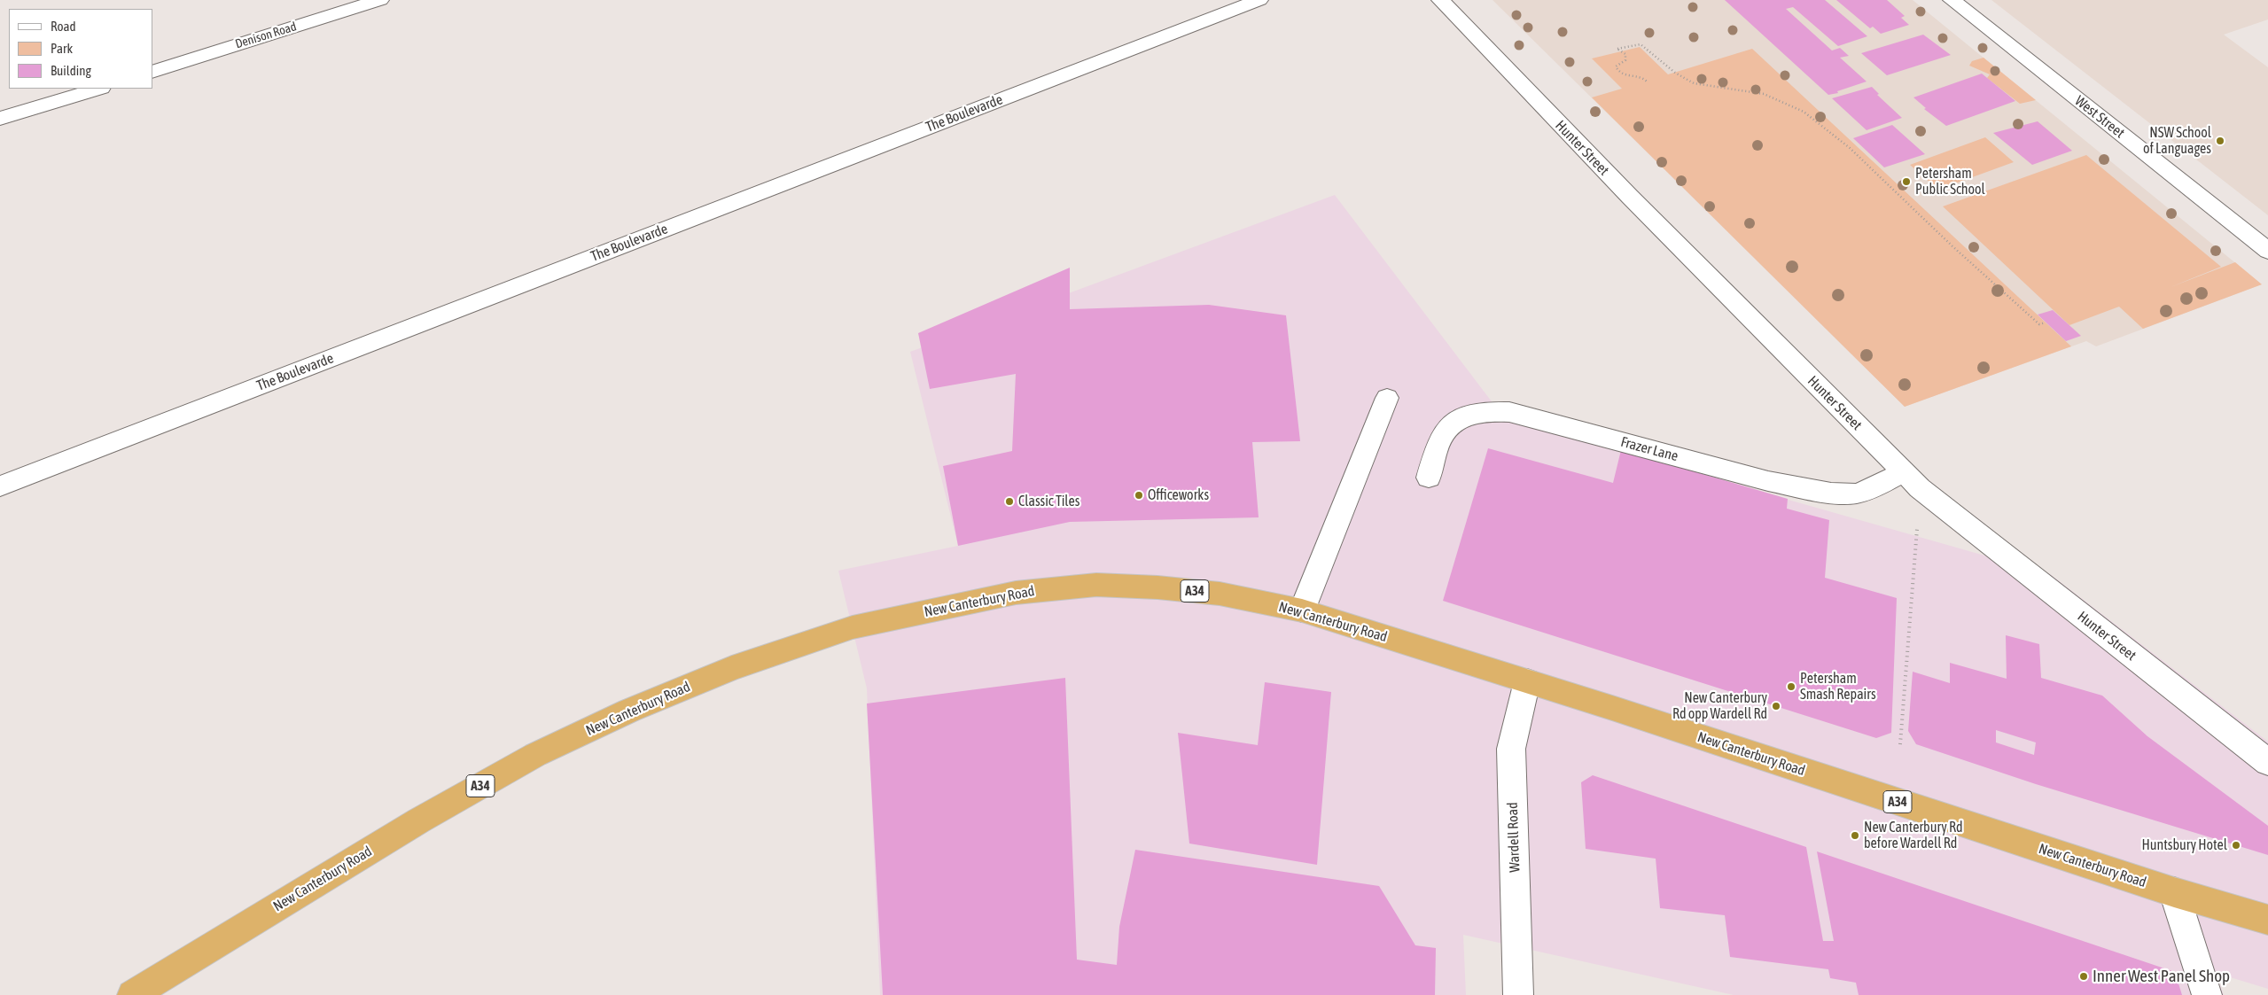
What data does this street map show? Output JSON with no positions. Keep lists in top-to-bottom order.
{
  "streets": {
    "highway": ["A34", "New Canterbury Road"],
    "street": [
      "Denison Road",
      "The Boulevarde",
      "West Street",
      "Hunter Street",
      "Frazer Lane",
      "Wardell Road"
    ]
  },
  "crossings": [
    ["Hunter Street", "Frazer Lane"],
    ["New Canterbury Road", "Wardell Road"]
  ],
  "places": [
    "NSW School of Languages",
    "Petersham Public School",
    "Officeworks",
    "Classic Tiles",
    "Petersham Smash Repairs",
    "New Canterbury Rd opp Wardell Rd",
    "New Canterbury Rd before Wardell Rd",
    "Huntsbury Hotel",
    "Inner West Panel Shop"
  ],
  "legend": ["Road", "Park", "Building"]
}
